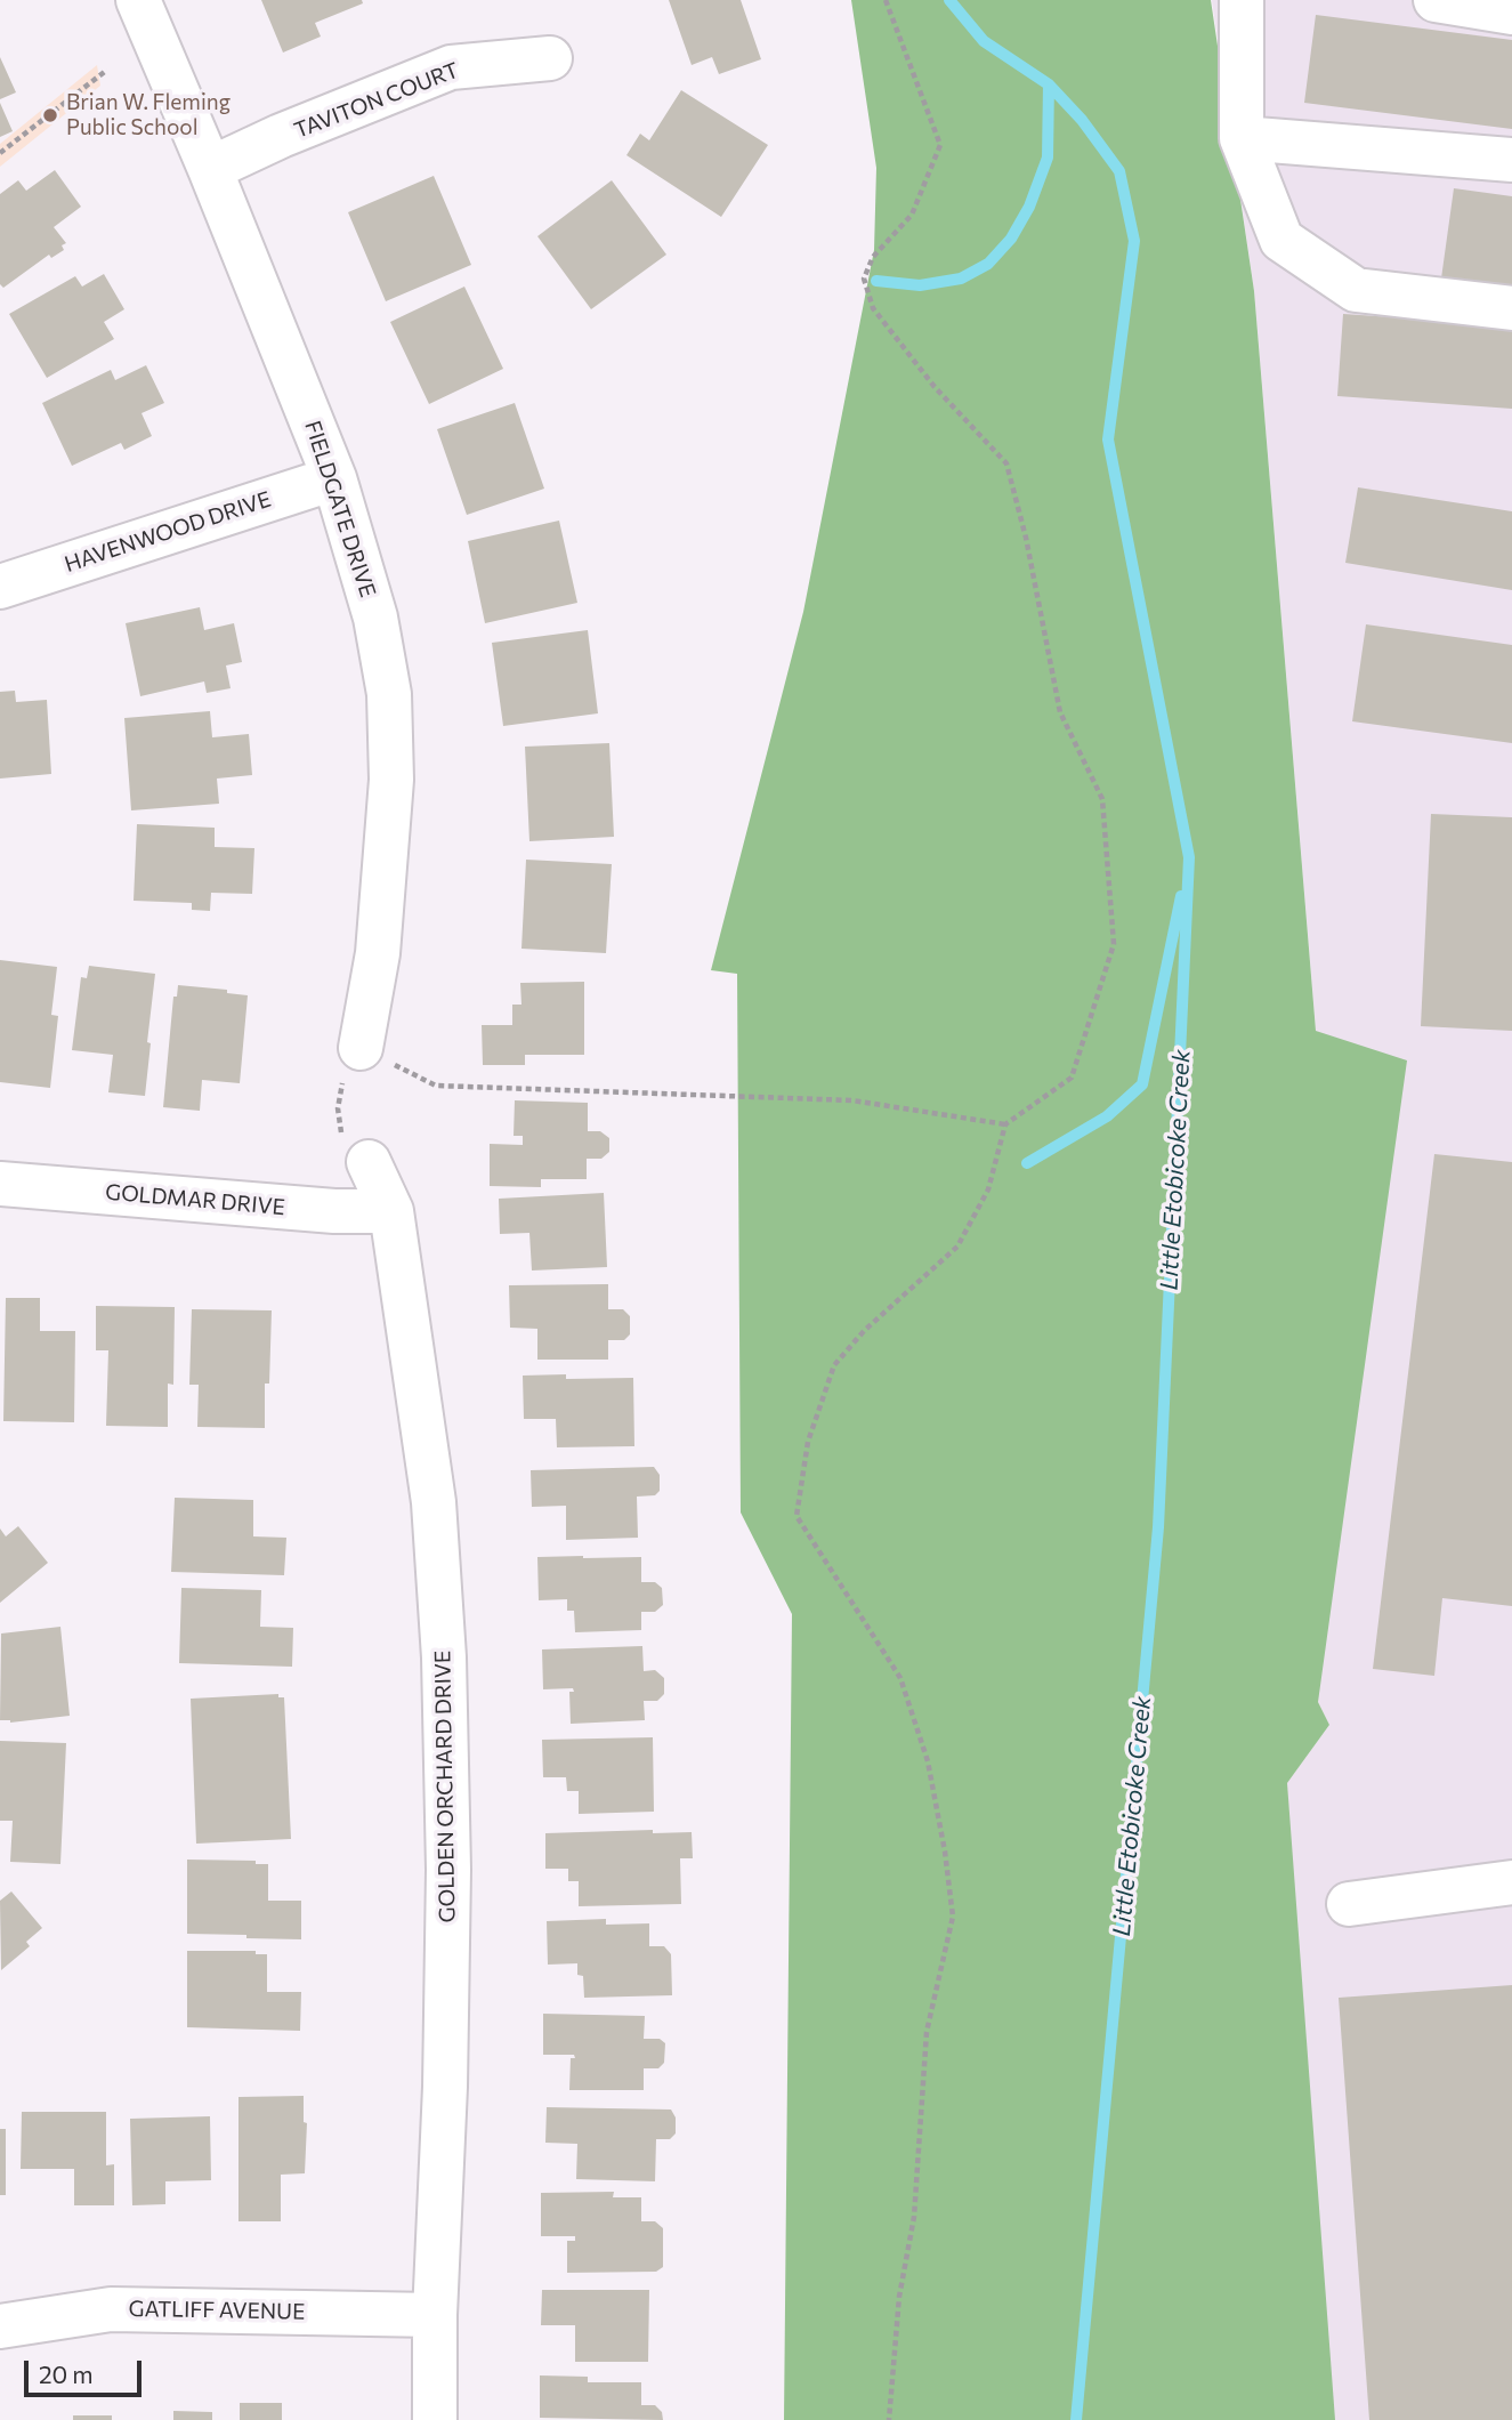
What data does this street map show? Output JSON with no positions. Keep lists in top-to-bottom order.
{
  "streets": {
    "street": [
      "TAVITON COURT",
      "FIELDGATE DRIVE",
      "HAVENWOOD DRIVE",
      "GOLDMAR DRIVE",
      "GOLDEN ORCHARD DRIVE",
      "GATLIFF AVENUE"
    ]
  },
  "crossings": [
    ["TAVITON COURT", "FIELDGATE DRIVE"],
    ["FIELDGATE DRIVE", "HAVENWOOD DRIVE"],
    ["GOLDMAR DRIVE", "GOLDEN ORCHARD DRIVE"],
    ["GOLDEN ORCHARD DRIVE", "GATLIFF AVENUE"]
  ],
  "water": ["Little Etobicoke Creek"],
  "places": ["Brian W. Fleming Public School"],
  "scale_bar": "20 m"
}
